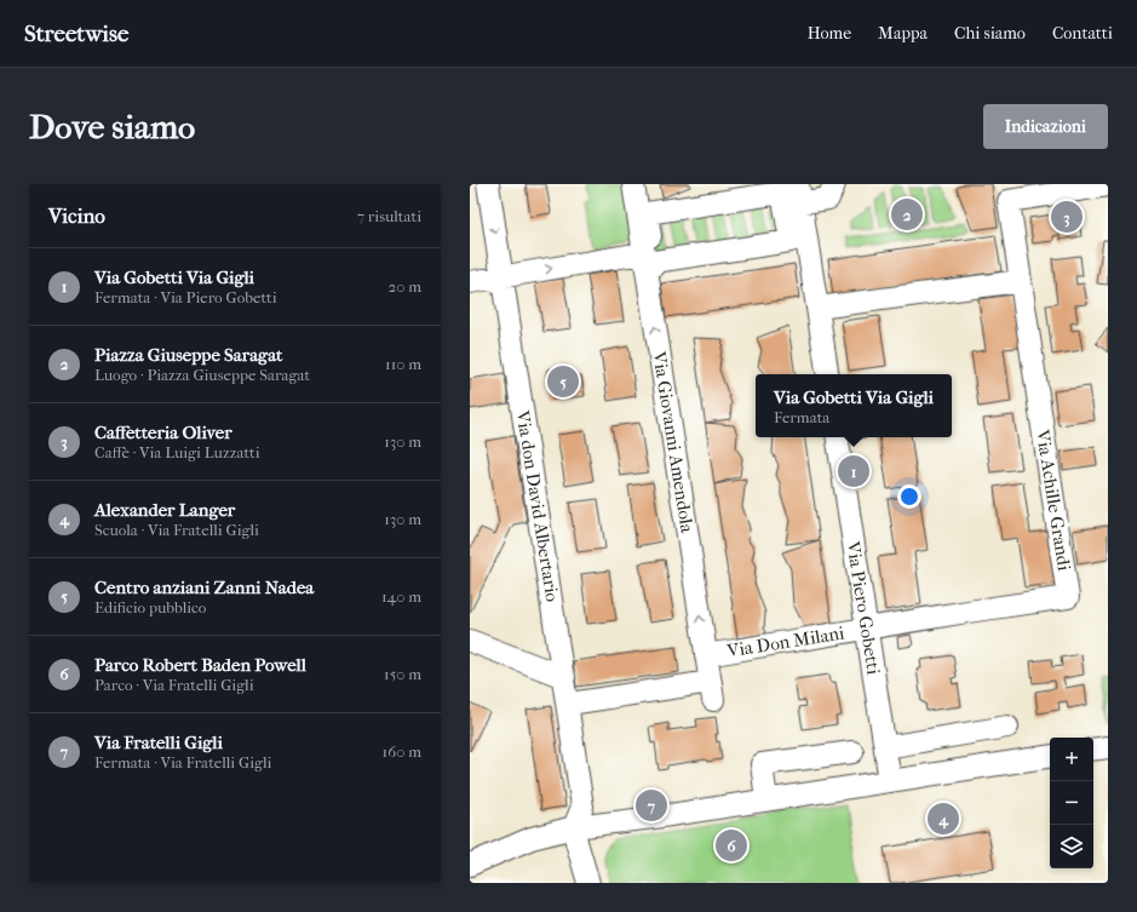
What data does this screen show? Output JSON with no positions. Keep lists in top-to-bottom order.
{
  "streets": {
    "street": [
      "Via Giovanni Amendola",
      "Via Achille Grandi",
      "Via don David Albertario",
      "Via Piero Gobetti",
      "Via Don Milani"
    ]
  },
  "crossings": [
    ["Via Giovanni Amendola", "Via don David Albertario"],
    ["Via Giovanni Amendola", "Via Don Milani"],
    ["Via Achille Grandi", "Via Piero Gobetti"],
    ["Via Achille Grandi", "Via Don Milani"],
    ["Via Piero Gobetti", "Via Don Milani"]
  ],
  "page": {
    "header": "Streetwise",
    "nav": [
      "Home",
      "Mappa",
      "Chi siamo",
      "Contatti"
    ],
    "buttons": "Indicazioni",
    "title": "Dove siamo",
    "heading": ["Vicino", "7 risultati"],
    "pins": [
      "2",
      "3",
      "5",
      "1",
      "7",
      "4",
      "6"
    ],
    "list": [
      {
        "mark": "1",
        "name": "Via Gobetti Via Gigli",
        "note": "Fermata · Via Piero Gobetti",
        "value": "20 m"
      },
      {
        "mark": "2",
        "name": "Piazza Giuseppe Saragat",
        "note": "Luogo · Piazza Giuseppe Saragat",
        "value": "110 m"
      },
      {
        "mark": "3",
        "name": "Caffetteria Oliver",
        "note": "Caffè · Via Luigi Luzzatti",
        "value": "130 m"
      },
      {
        "mark": "4",
        "name": "Alexander Langer",
        "note": "Scuola · Via Fratelli Gigli",
        "value": "130 m"
      },
      {
        "mark": "5",
        "name": "Centro anziani Zanni Nadea",
        "note": "Edificio pubblico",
        "value": "140 m"
      },
      {
        "mark": "6",
        "name": "Parco Robert Baden Powell",
        "note": "Parco · Via Fratelli Gigli",
        "value": "150 m"
      },
      {
        "mark": "7",
        "name": "Via Fratelli Gigli",
        "note": "Fermata · Via Fratelli Gigli",
        "value": "160 m"
      }
    ],
    "popup": ["Via Gobetti Via Gigli", "Fermata"],
    "map_buttons": ["+", "−"]
  }
}
